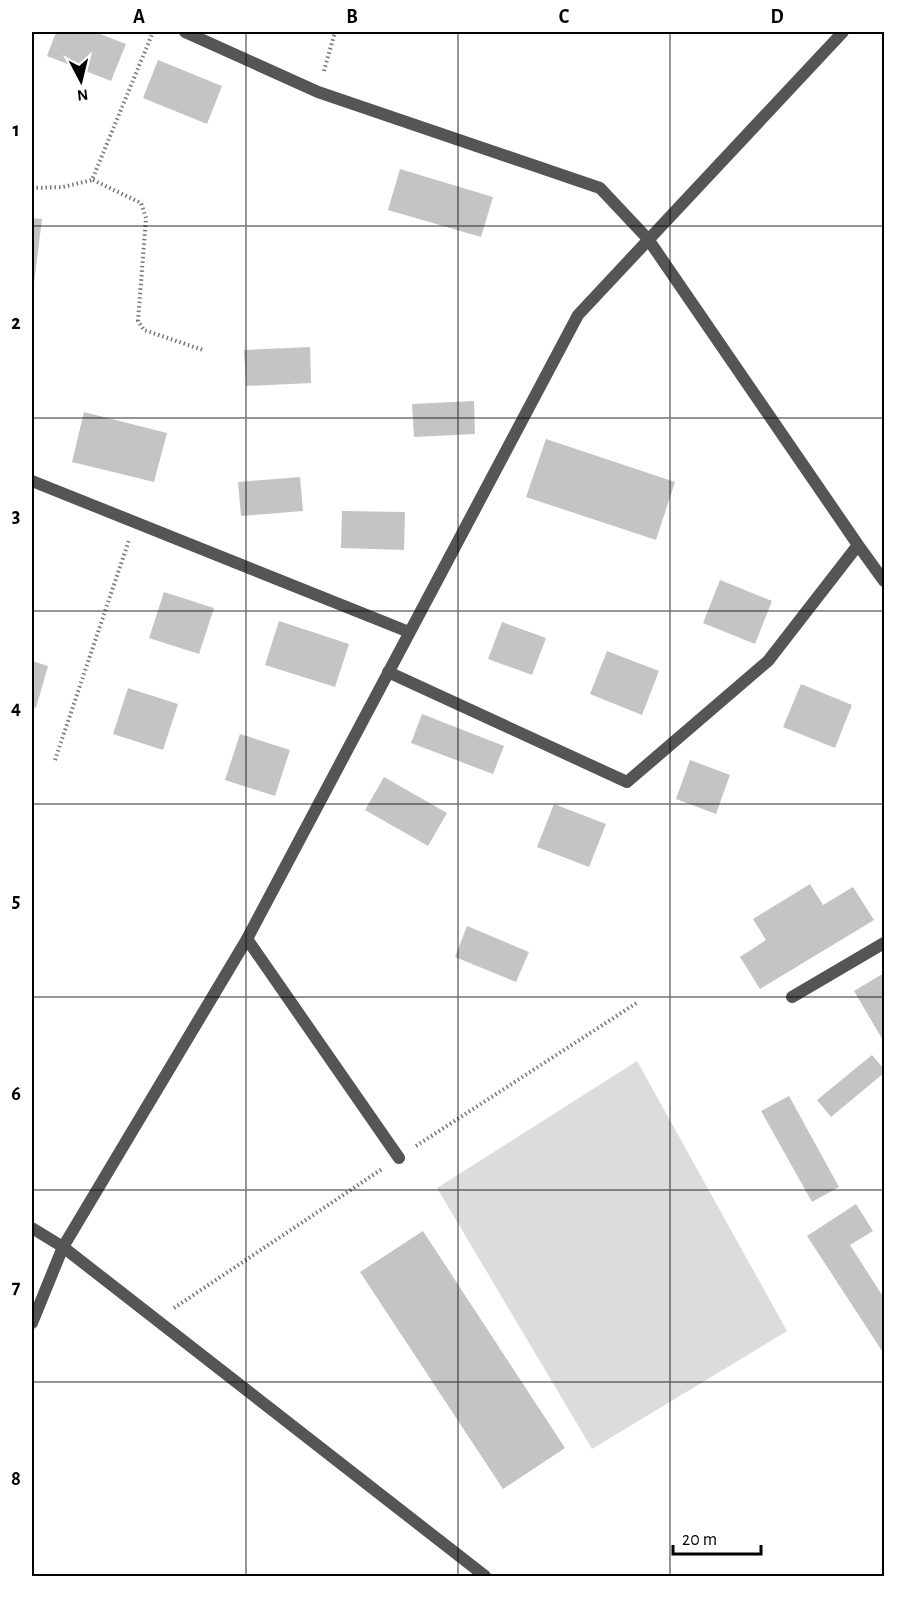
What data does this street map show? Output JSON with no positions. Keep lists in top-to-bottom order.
{
  "scale_bar": "20 m",
  "north": "bottom",
  "grid": {
    "columns": [
      "A",
      "B",
      "C",
      "D"
    ],
    "rows": [
      "1",
      "2",
      "3",
      "4",
      "5",
      "6",
      "7",
      "8"
    ]
  }
}
